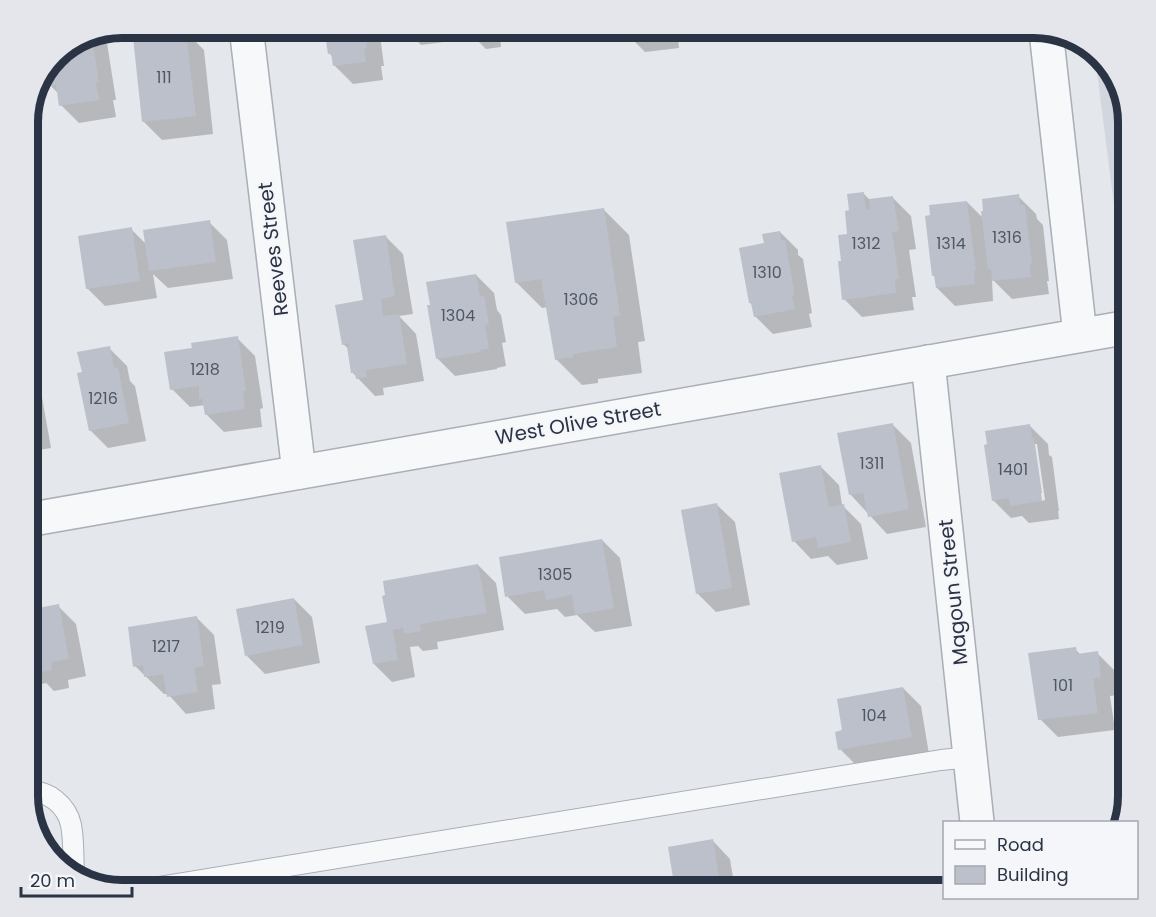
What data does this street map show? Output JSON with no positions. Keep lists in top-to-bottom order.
{
  "streets": {
    "street": ["Reeves Street", "West Olive Street", "Magoun Street"]
  },
  "crossings": [
    ["Reeves Street", "West Olive Street"],
    ["West Olive Street", "Magoun Street"]
  ],
  "house_numbers": [
    "111",
    "1316",
    "1312",
    "1314",
    "1310",
    "1306",
    "1304",
    "1218",
    "1216",
    "1311",
    "1401",
    "1305",
    "1219",
    "1217",
    "101",
    "104"
  ],
  "legend": ["Road", "Building"],
  "scale_bar": "20 m"
}
